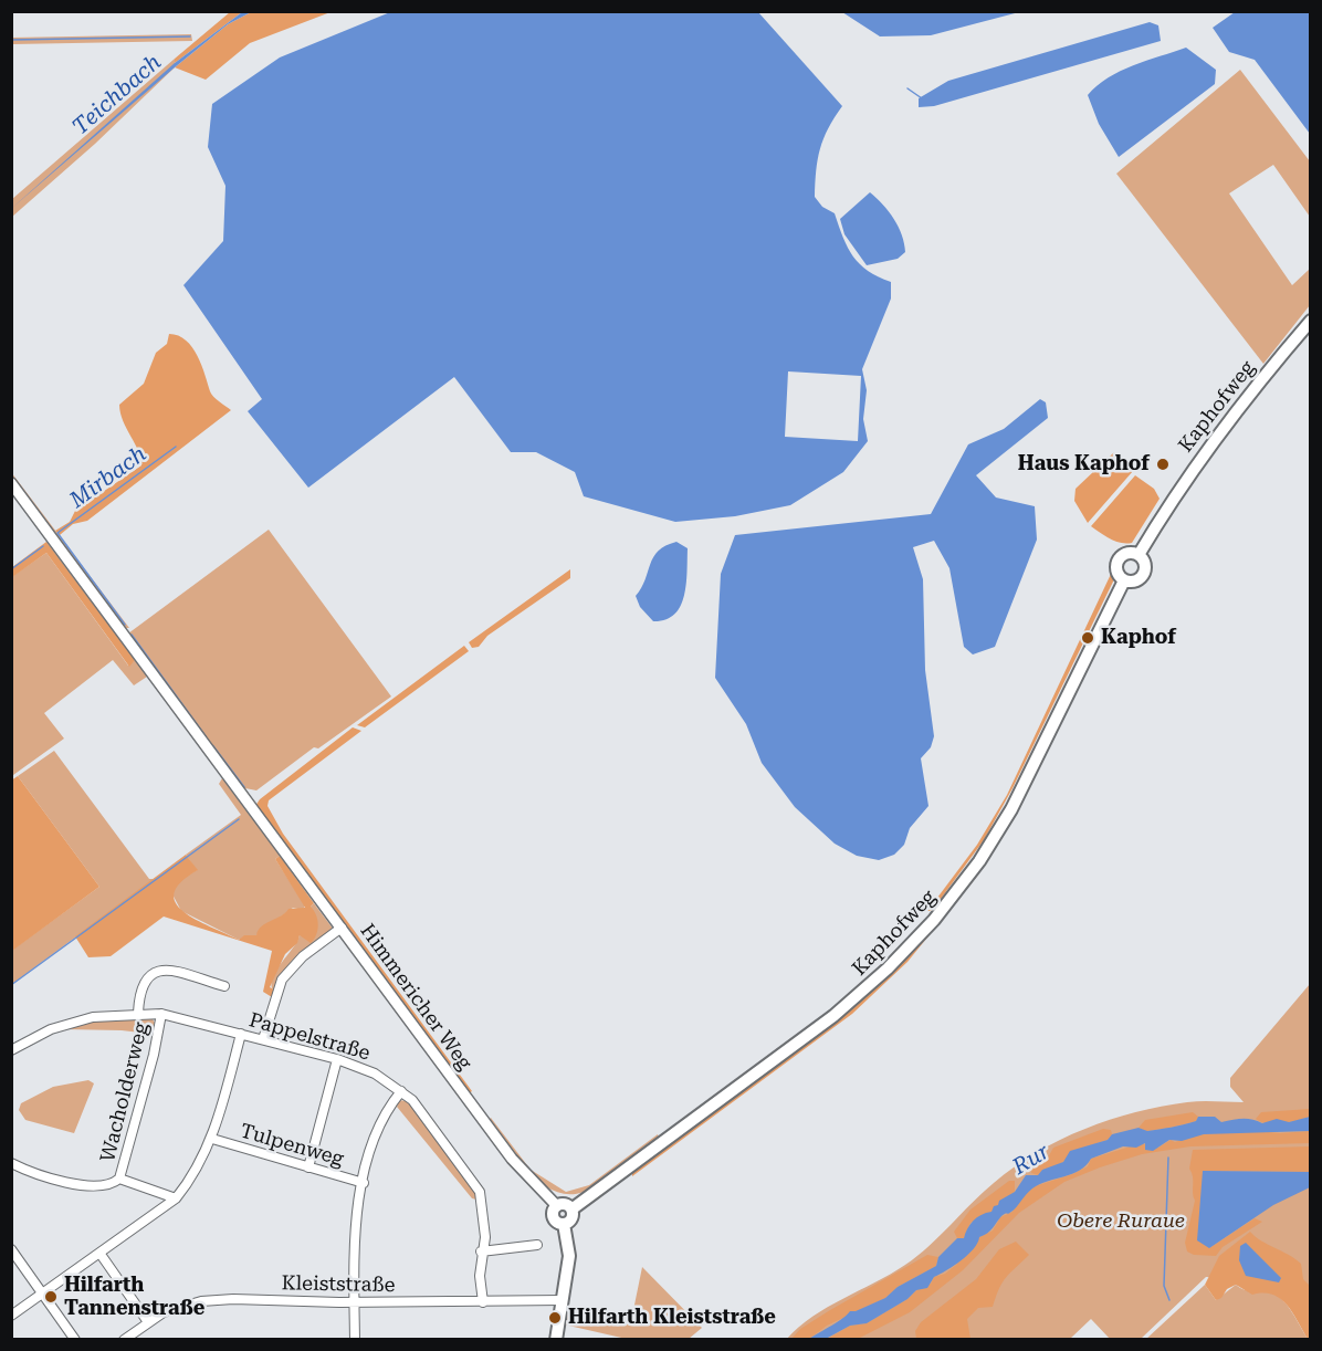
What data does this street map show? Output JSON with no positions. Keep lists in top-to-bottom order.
{
  "streets": {
    "main road": ["Kaphofweg"],
    "street": [
      "Himmericher Weg",
      "Pappelstraße",
      "Wacholderweg",
      "Tulpenweg",
      "Kleiststraße"
    ]
  },
  "crossings": [
    ["Kaphofweg", "Himmericher Weg"],
    ["Pappelstraße", "Wacholderweg"],
    ["Pappelstraße", "Kleiststraße"]
  ],
  "water": ["Teichbach", "Mirbach", "Rur"],
  "parks": ["Obere Ruraue"],
  "places": [
    "Haus Kaphof",
    "Kaphof",
    "Hilfarth Tannenstraße",
    "Hilfarth Kleiststraße"
  ]
}
